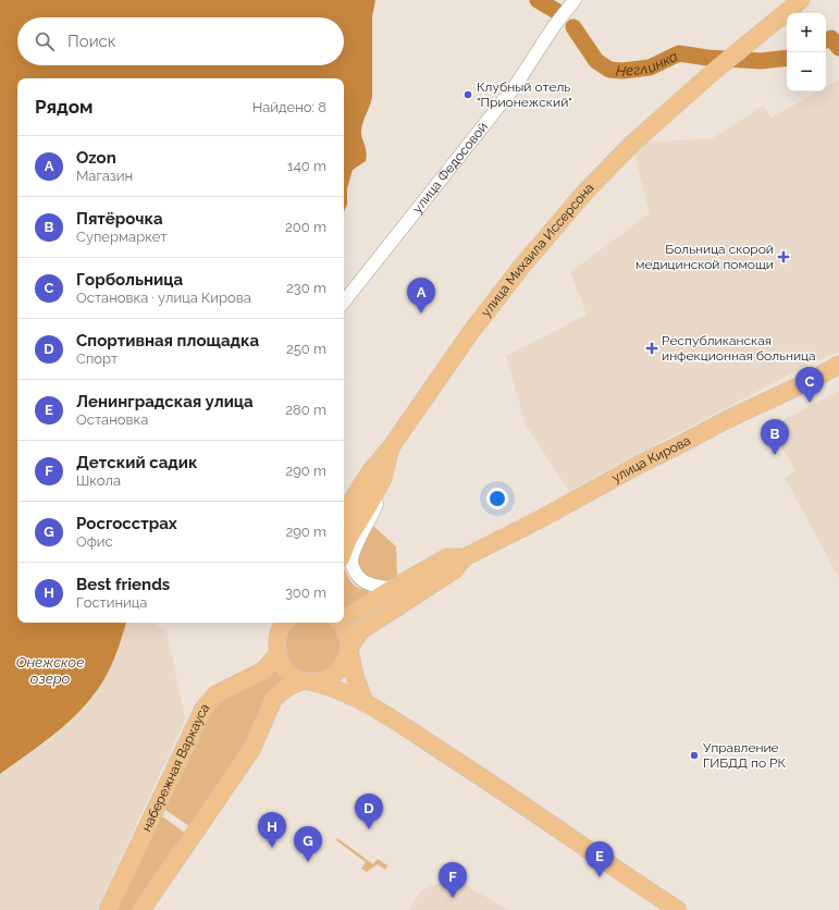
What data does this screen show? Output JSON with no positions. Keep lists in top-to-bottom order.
{
  "streets": {
    "main road": ["улица Михаила Иссерсона", "улица Кирова", "набережная Варкауса"],
    "street": ["улица Федосовой"]
  },
  "water": ["Неглинка", "Онежское озеро"],
  "places": {
    "other": ["Клубный отель \"Прионежский\"", "Управление ГИБДД по РК"],
    "health": ["Больница скорой медицинской помощи", "Республиканская инфекционная больница"]
  },
  "page": {
    "map_buttons": ["+", "−"],
    "search": "Поиск",
    "heading": ["Рядом", "Найдено: 8"],
    "list": [
      {
        "mark": "A",
        "name": "Ozon",
        "note": "Магазин",
        "value": "140 m"
      },
      {
        "mark": "B",
        "name": "Пятёрочка",
        "note": "Супермаркет",
        "value": "200 m"
      },
      {
        "mark": "C",
        "name": "Горбольница",
        "note": "Остановка · улица Кирова",
        "value": "230 m"
      },
      {
        "mark": "D",
        "name": "Спортивная площадка",
        "note": "Спорт",
        "value": "250 m"
      },
      {
        "mark": "E",
        "name": "Ленинградская улица",
        "note": "Остановка",
        "value": "280 m"
      },
      {
        "mark": "F",
        "name": "Детский садик",
        "note": "Школа",
        "value": "290 m"
      },
      {
        "mark": "G",
        "name": "Росгосстрах",
        "note": "Офис",
        "value": "290 m"
      },
      {
        "mark": "H",
        "name": "Best friends",
        "note": "Гостиница",
        "value": "300 m"
      }
    ],
    "pins": [
      "A",
      "C",
      "B",
      "D",
      "H",
      "G",
      "E",
      "F"
    ]
  }
}
